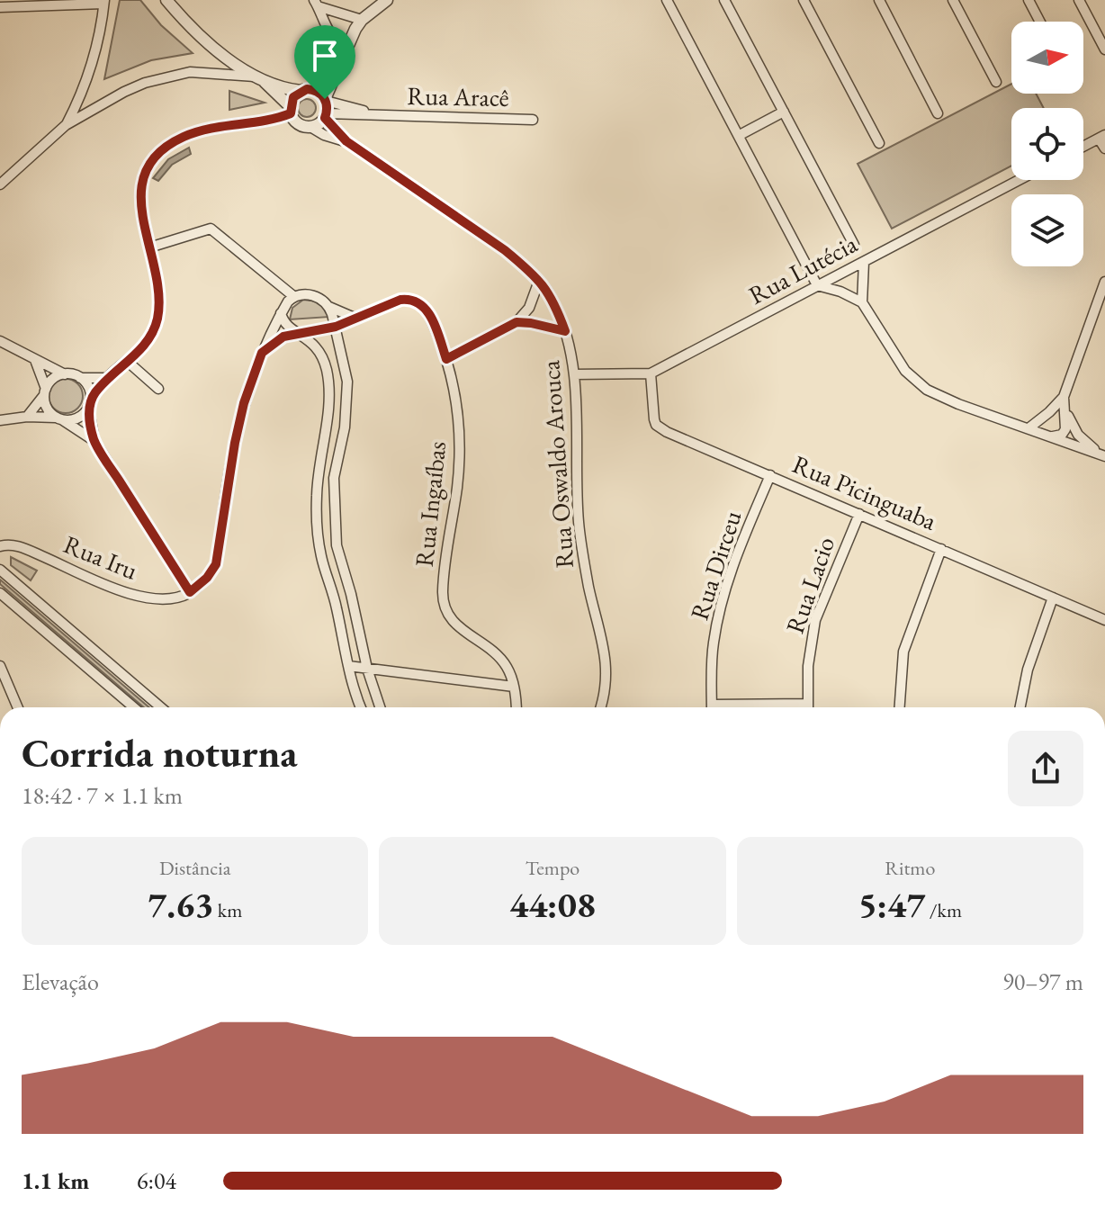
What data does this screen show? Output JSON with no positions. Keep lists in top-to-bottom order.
{
  "streets": {
    "street": [
      "Rua Aracê",
      "Rua Lutécia",
      "Rua Oswaldo Arouca",
      "Rua Picinguaba",
      "Rua Ingaíbas",
      "Rua Iru",
      "Rua Dirceu",
      "Rua Lacio"
    ]
  },
  "crossings": [
    ["Rua Aracê", "Rua Oswaldo Arouca"],
    ["Rua Lutécia", "Rua Oswaldo Arouca"],
    ["Rua Lutécia", "Rua Picinguaba"],
    ["Rua Picinguaba", "Rua Dirceu"],
    ["Rua Picinguaba", "Rua Lacio"]
  ],
  "north": "right",
  "page": {
    "heading": ["Corrida noturna", "18:42 · 7 × 1.1 km"],
    "stats": [
      ["Distância", "7.63 km"],
      ["Tempo", "44:08"],
      ["Ritmo", "5:47 /km"]
    ],
    "chart": ["Elevação", "90–97 m"],
    "list": [
      {
        "name": "1.1 km",
        "note": "6:04"
      }
    ]
  }
}
